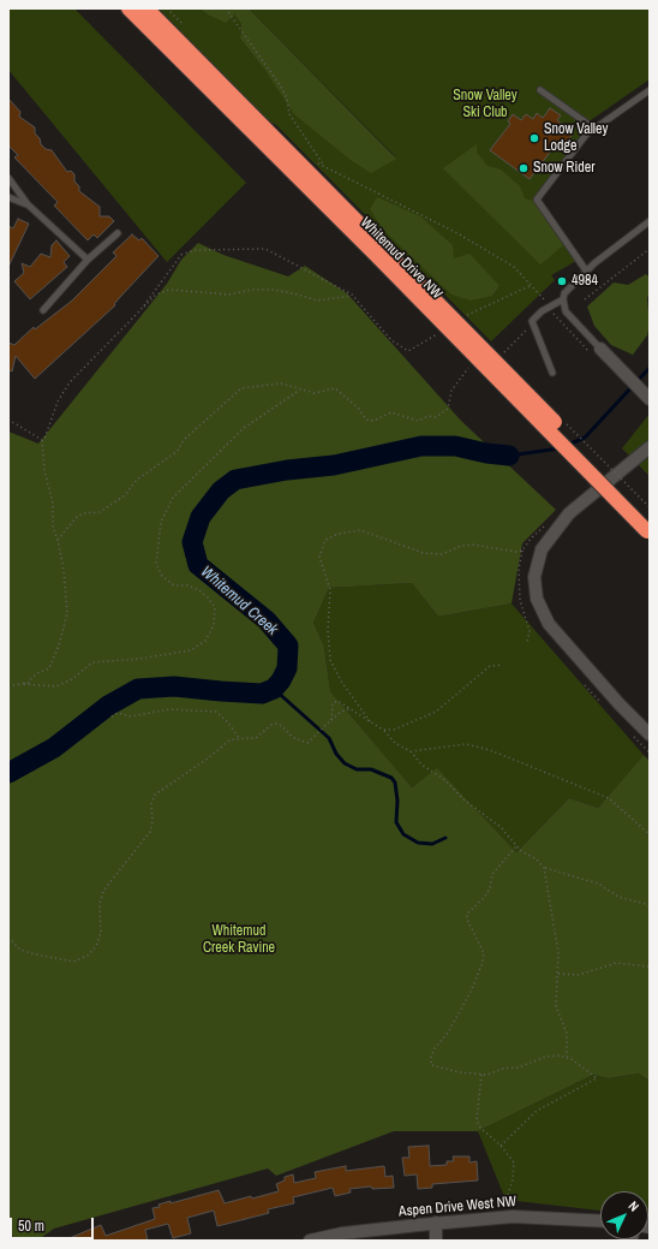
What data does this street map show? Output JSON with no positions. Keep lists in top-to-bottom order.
{
  "streets": {
    "highway": ["Whitemud Drive NW"],
    "street": ["Aspen Drive West NW"]
  },
  "water": ["Whitemud Creek"],
  "parks": ["Snow Valley Ski Club", "Whitemud Creek Ravine"],
  "places": ["Snow Valley Lodge", "Snow Rider", "4984"],
  "scale_bar": "50 m",
  "north": "top right"
}
